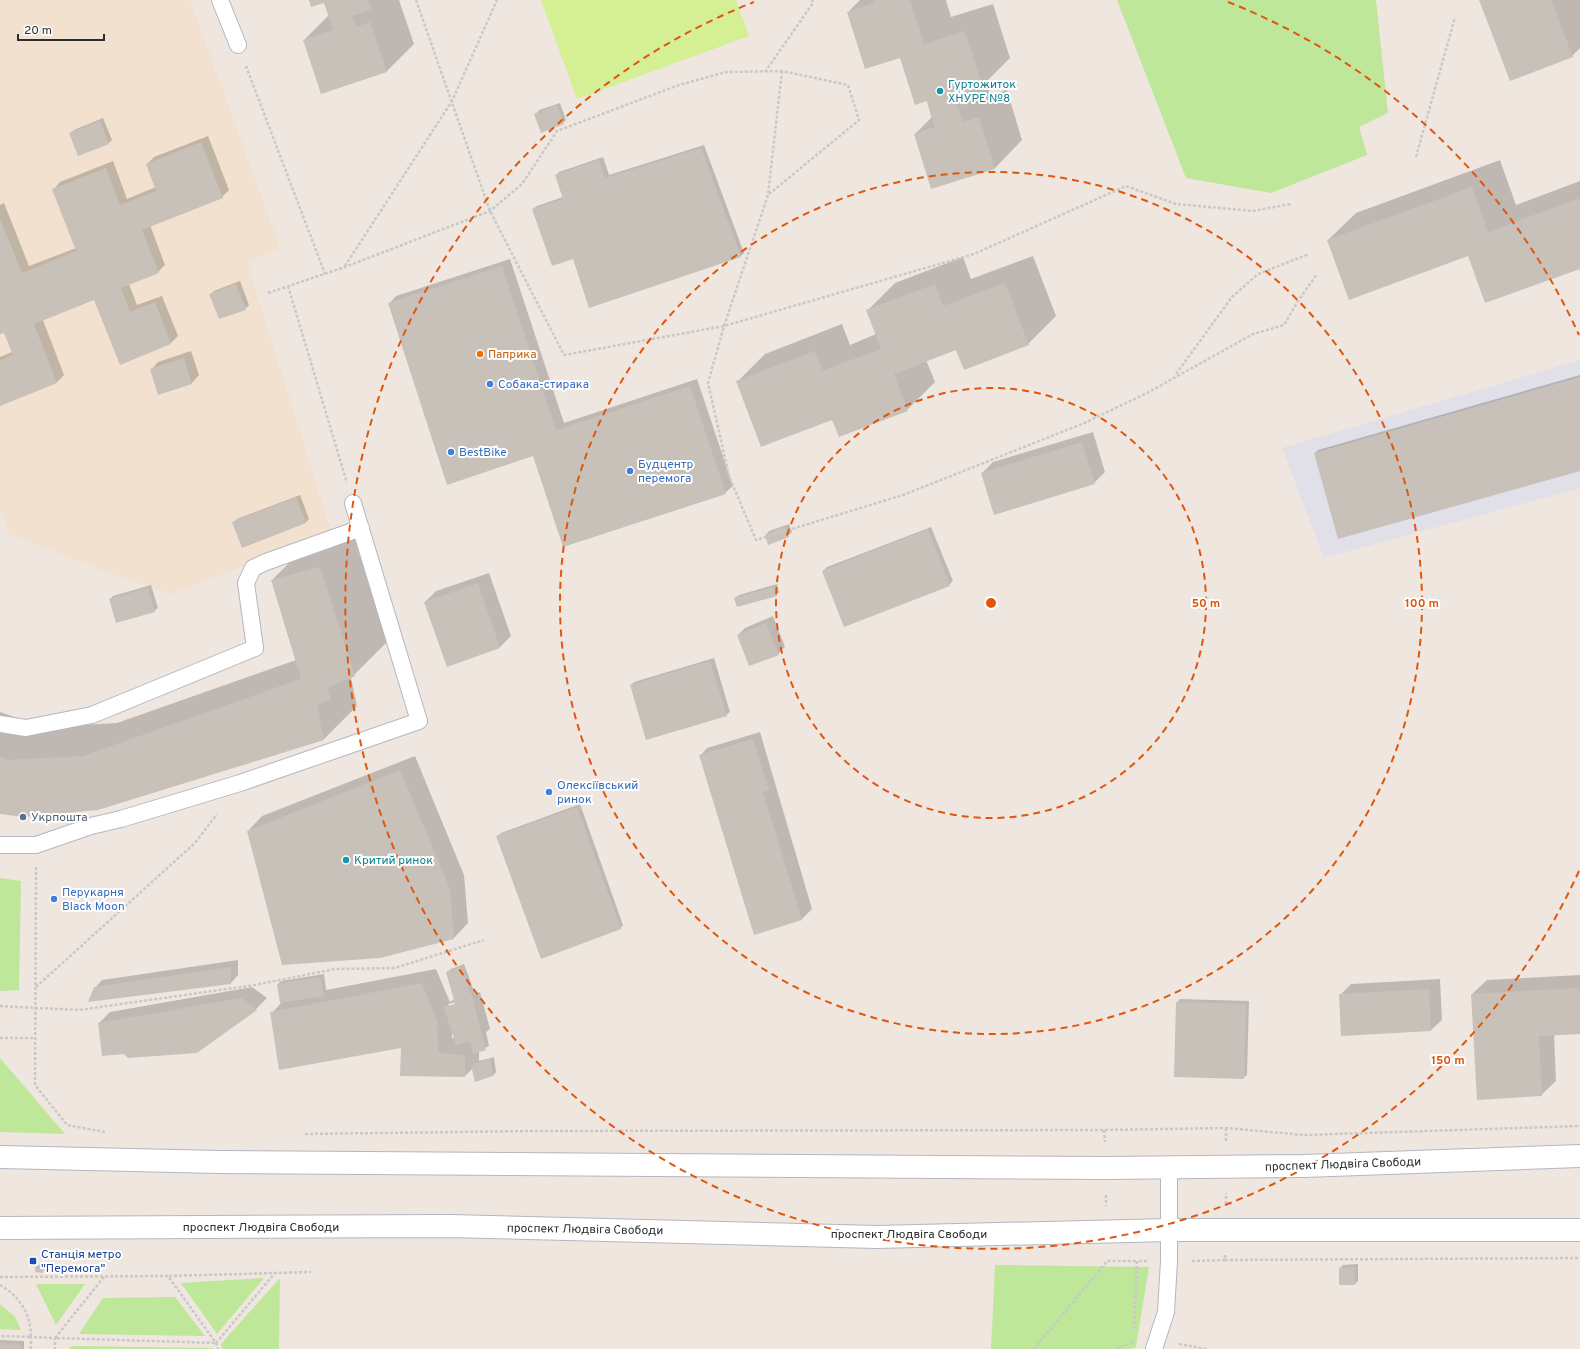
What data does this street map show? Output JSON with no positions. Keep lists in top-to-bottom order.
{
  "streets": {
    "main road": ["проспект Людвіга Свободи"]
  },
  "places": {
    "other": [
      "Гуртожиток ХНУРЕ №8",
      "Паприка",
      "Собака-стирака",
      "BestBike",
      "Будцентр перемога",
      "Олексіївський ринок",
      "Укрпошта",
      "Критий ринок",
      "Перукарня Black Moon"
    ],
    "transit": ["Станція метро \"Перемога\""]
  },
  "scale_bar": "20 m",
  "rings": ["50 m", "100 m", "150 m"]
}
